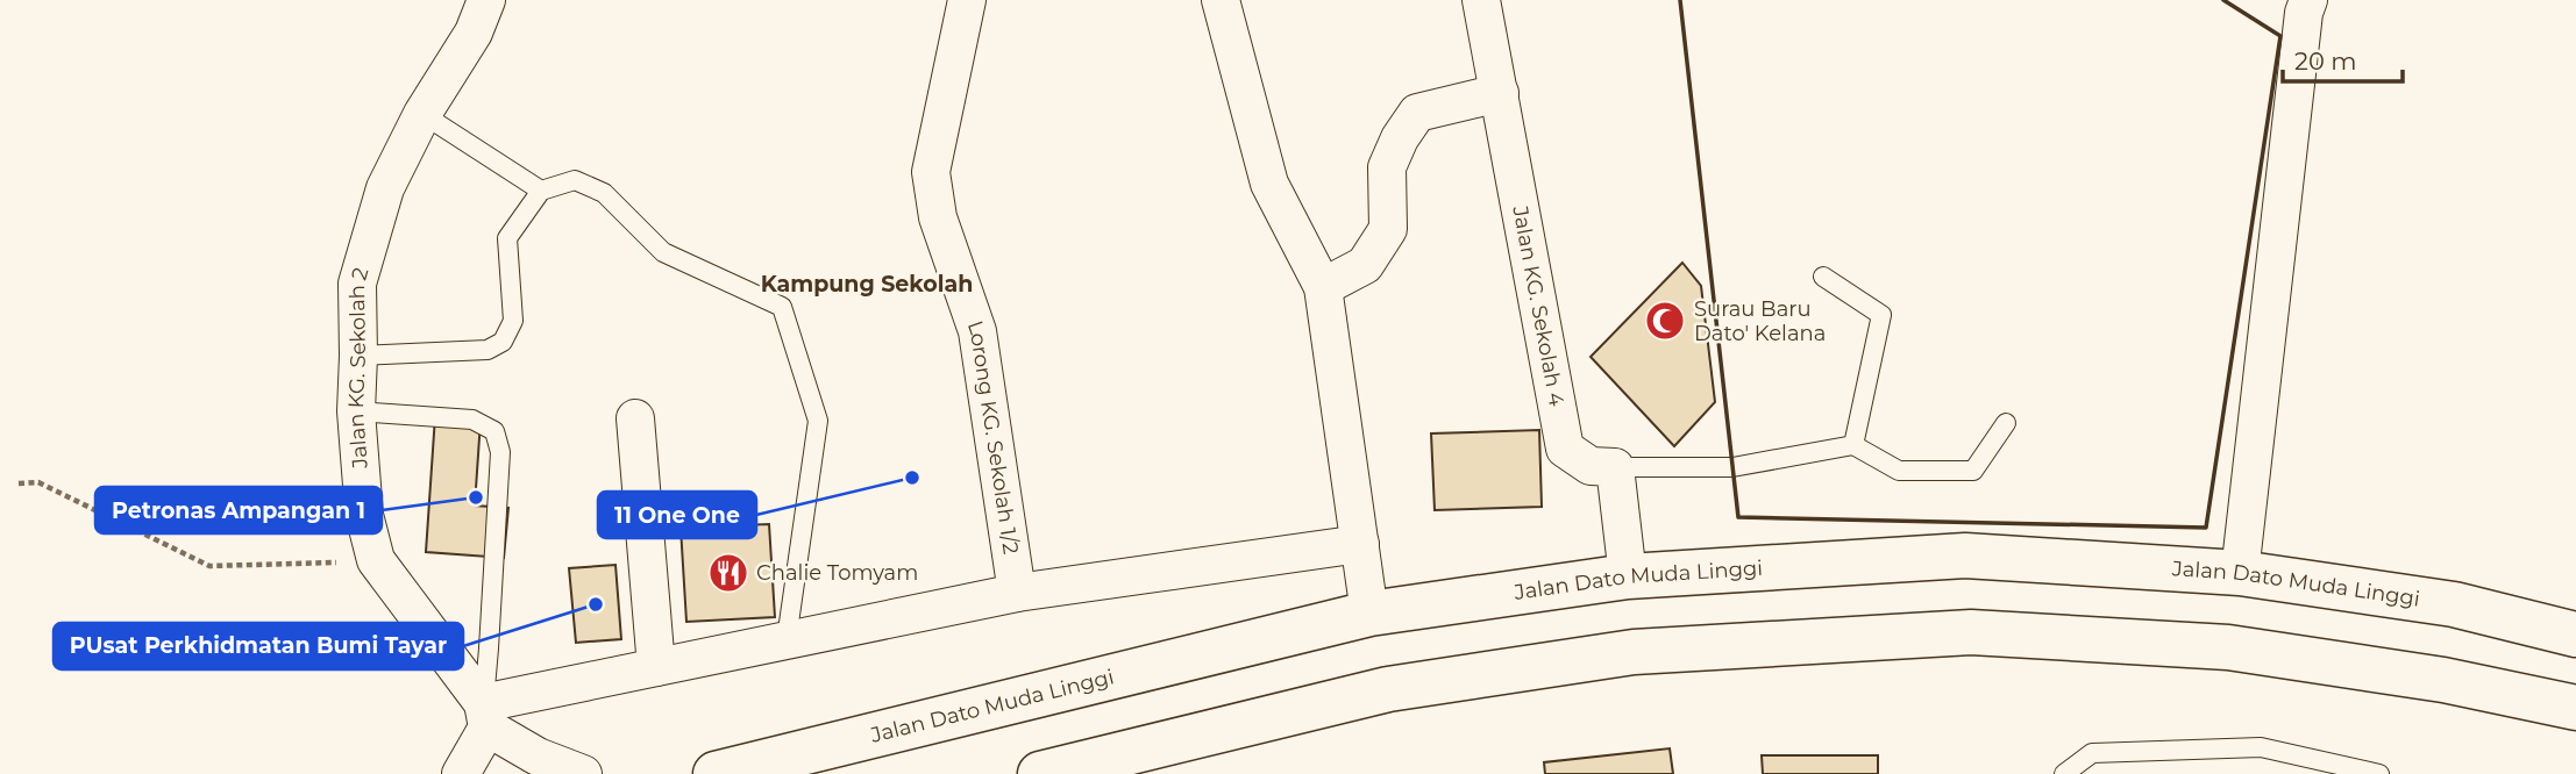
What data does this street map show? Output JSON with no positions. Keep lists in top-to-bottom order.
{
  "streets": {
    "highway": ["Jalan Dato Muda Linggi"],
    "street": ["Jalan KG. Sekolah 4", "Jalan KG. Sekolah 2", "Lorong KG. Sekolah 1/2"]
  },
  "districts": ["Kampung Sekolah"],
  "places": {
    "mosque": ["Surau Baru Dato' Kelana"],
    "other": ["11 One One", "Petronas Ampangan 1", "PUsat Perkhidmatan Bumi Tayar"],
    "restaurant": ["Chalie Tomyam"]
  },
  "scale_bar": "20 m"
}
